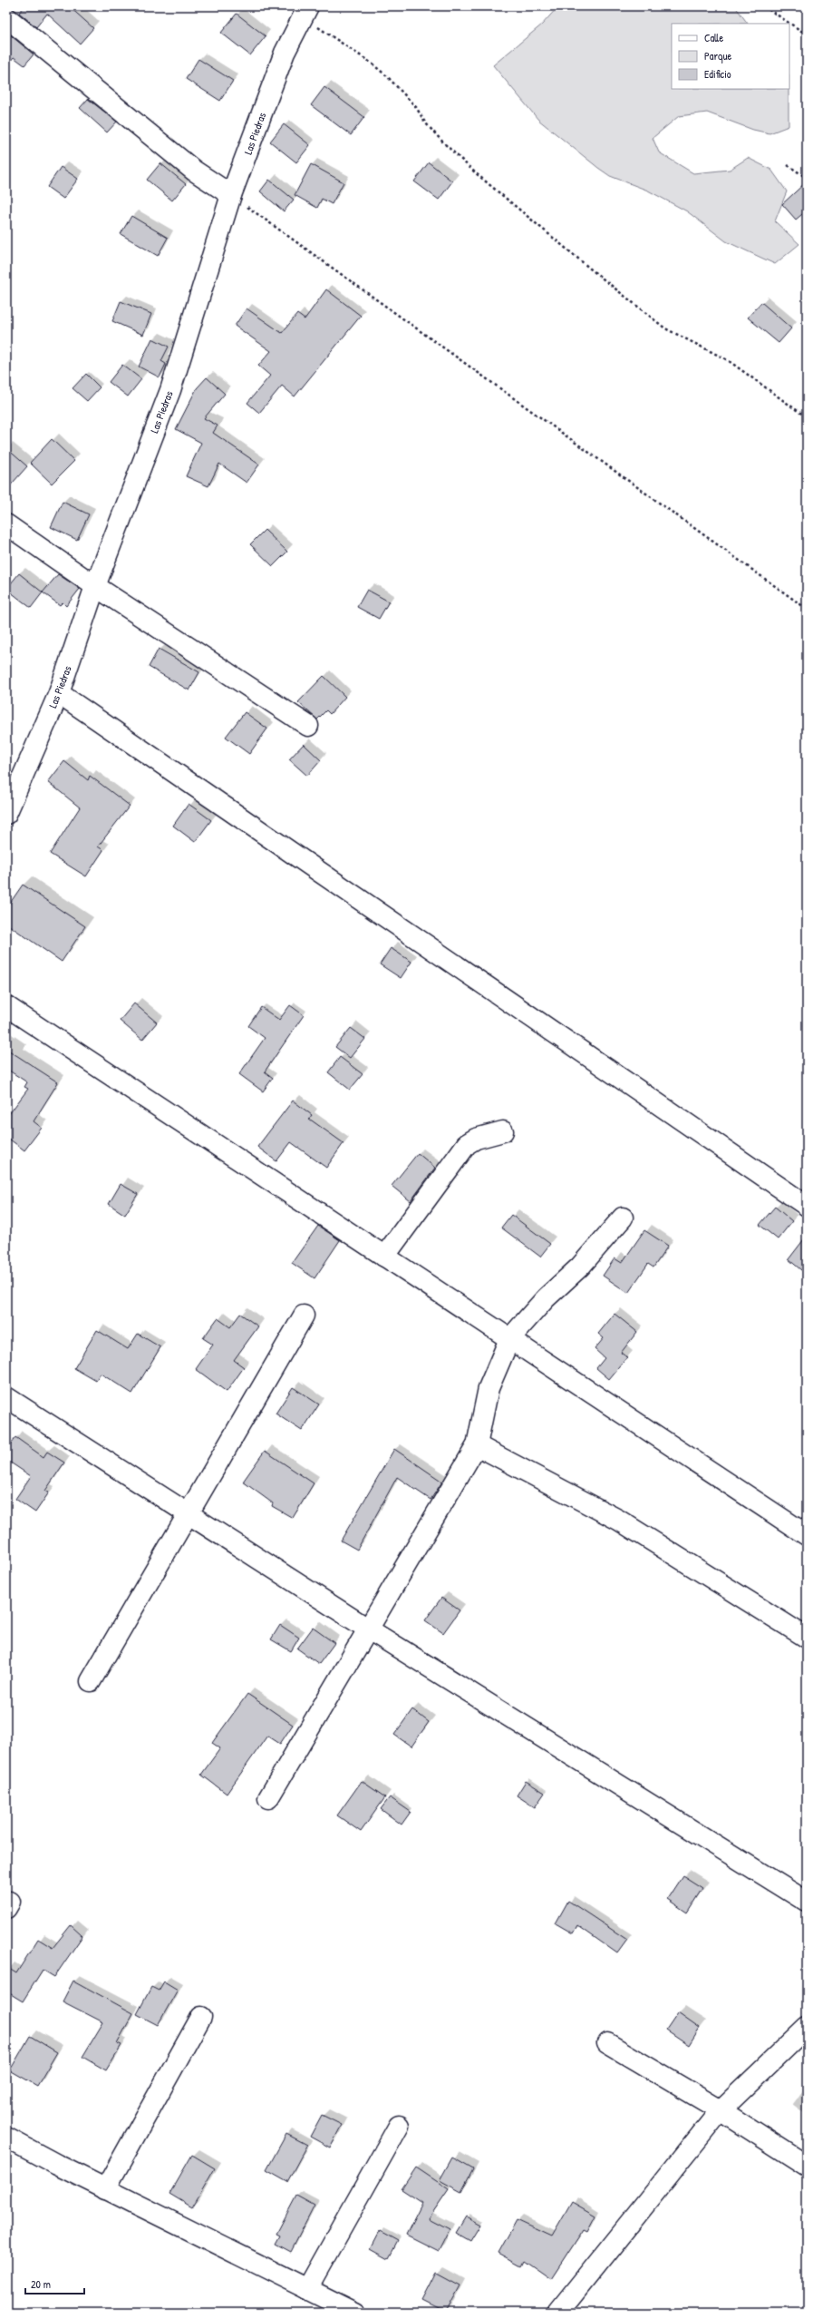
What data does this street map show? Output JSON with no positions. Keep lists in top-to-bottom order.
{
  "streets": {
    "street": ["Las Piedras"]
  },
  "legend": ["Calle", "Parque", "Edificio"],
  "scale_bar": "20 m"
}
